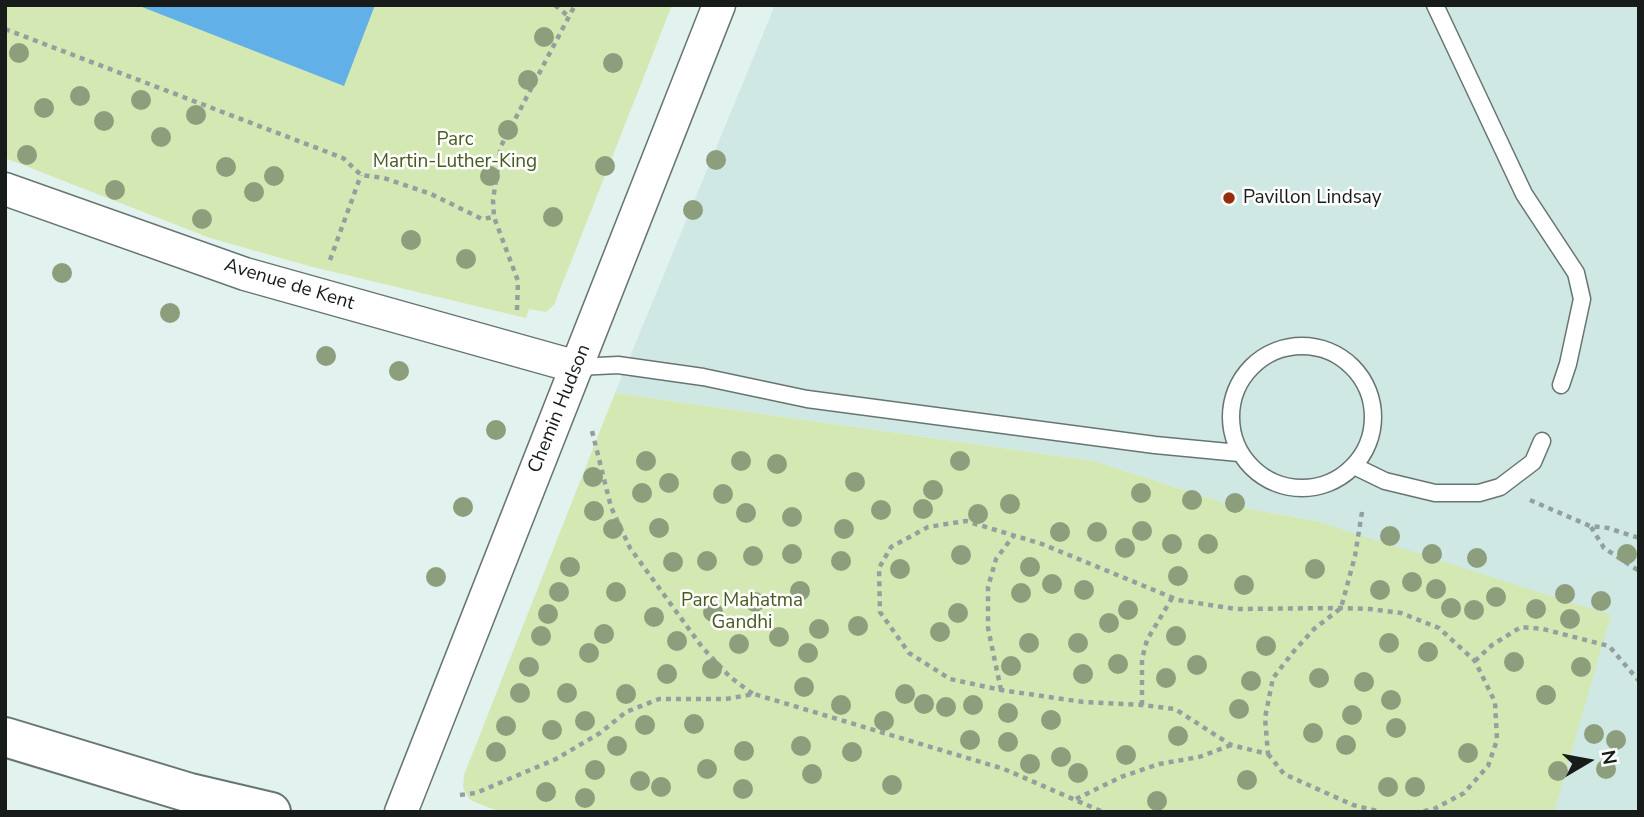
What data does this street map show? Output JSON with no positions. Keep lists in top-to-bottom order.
{
  "streets": {
    "street": ["Avenue de Kent", "Chemin Hudson"]
  },
  "crossings": [
    ["Avenue de Kent", "Chemin Hudson"]
  ],
  "parks": ["Parc Martin-Luther-King", "Parc Mahatma Gandhi"],
  "places": ["Pavillon Lindsay"],
  "north": "right"
}
